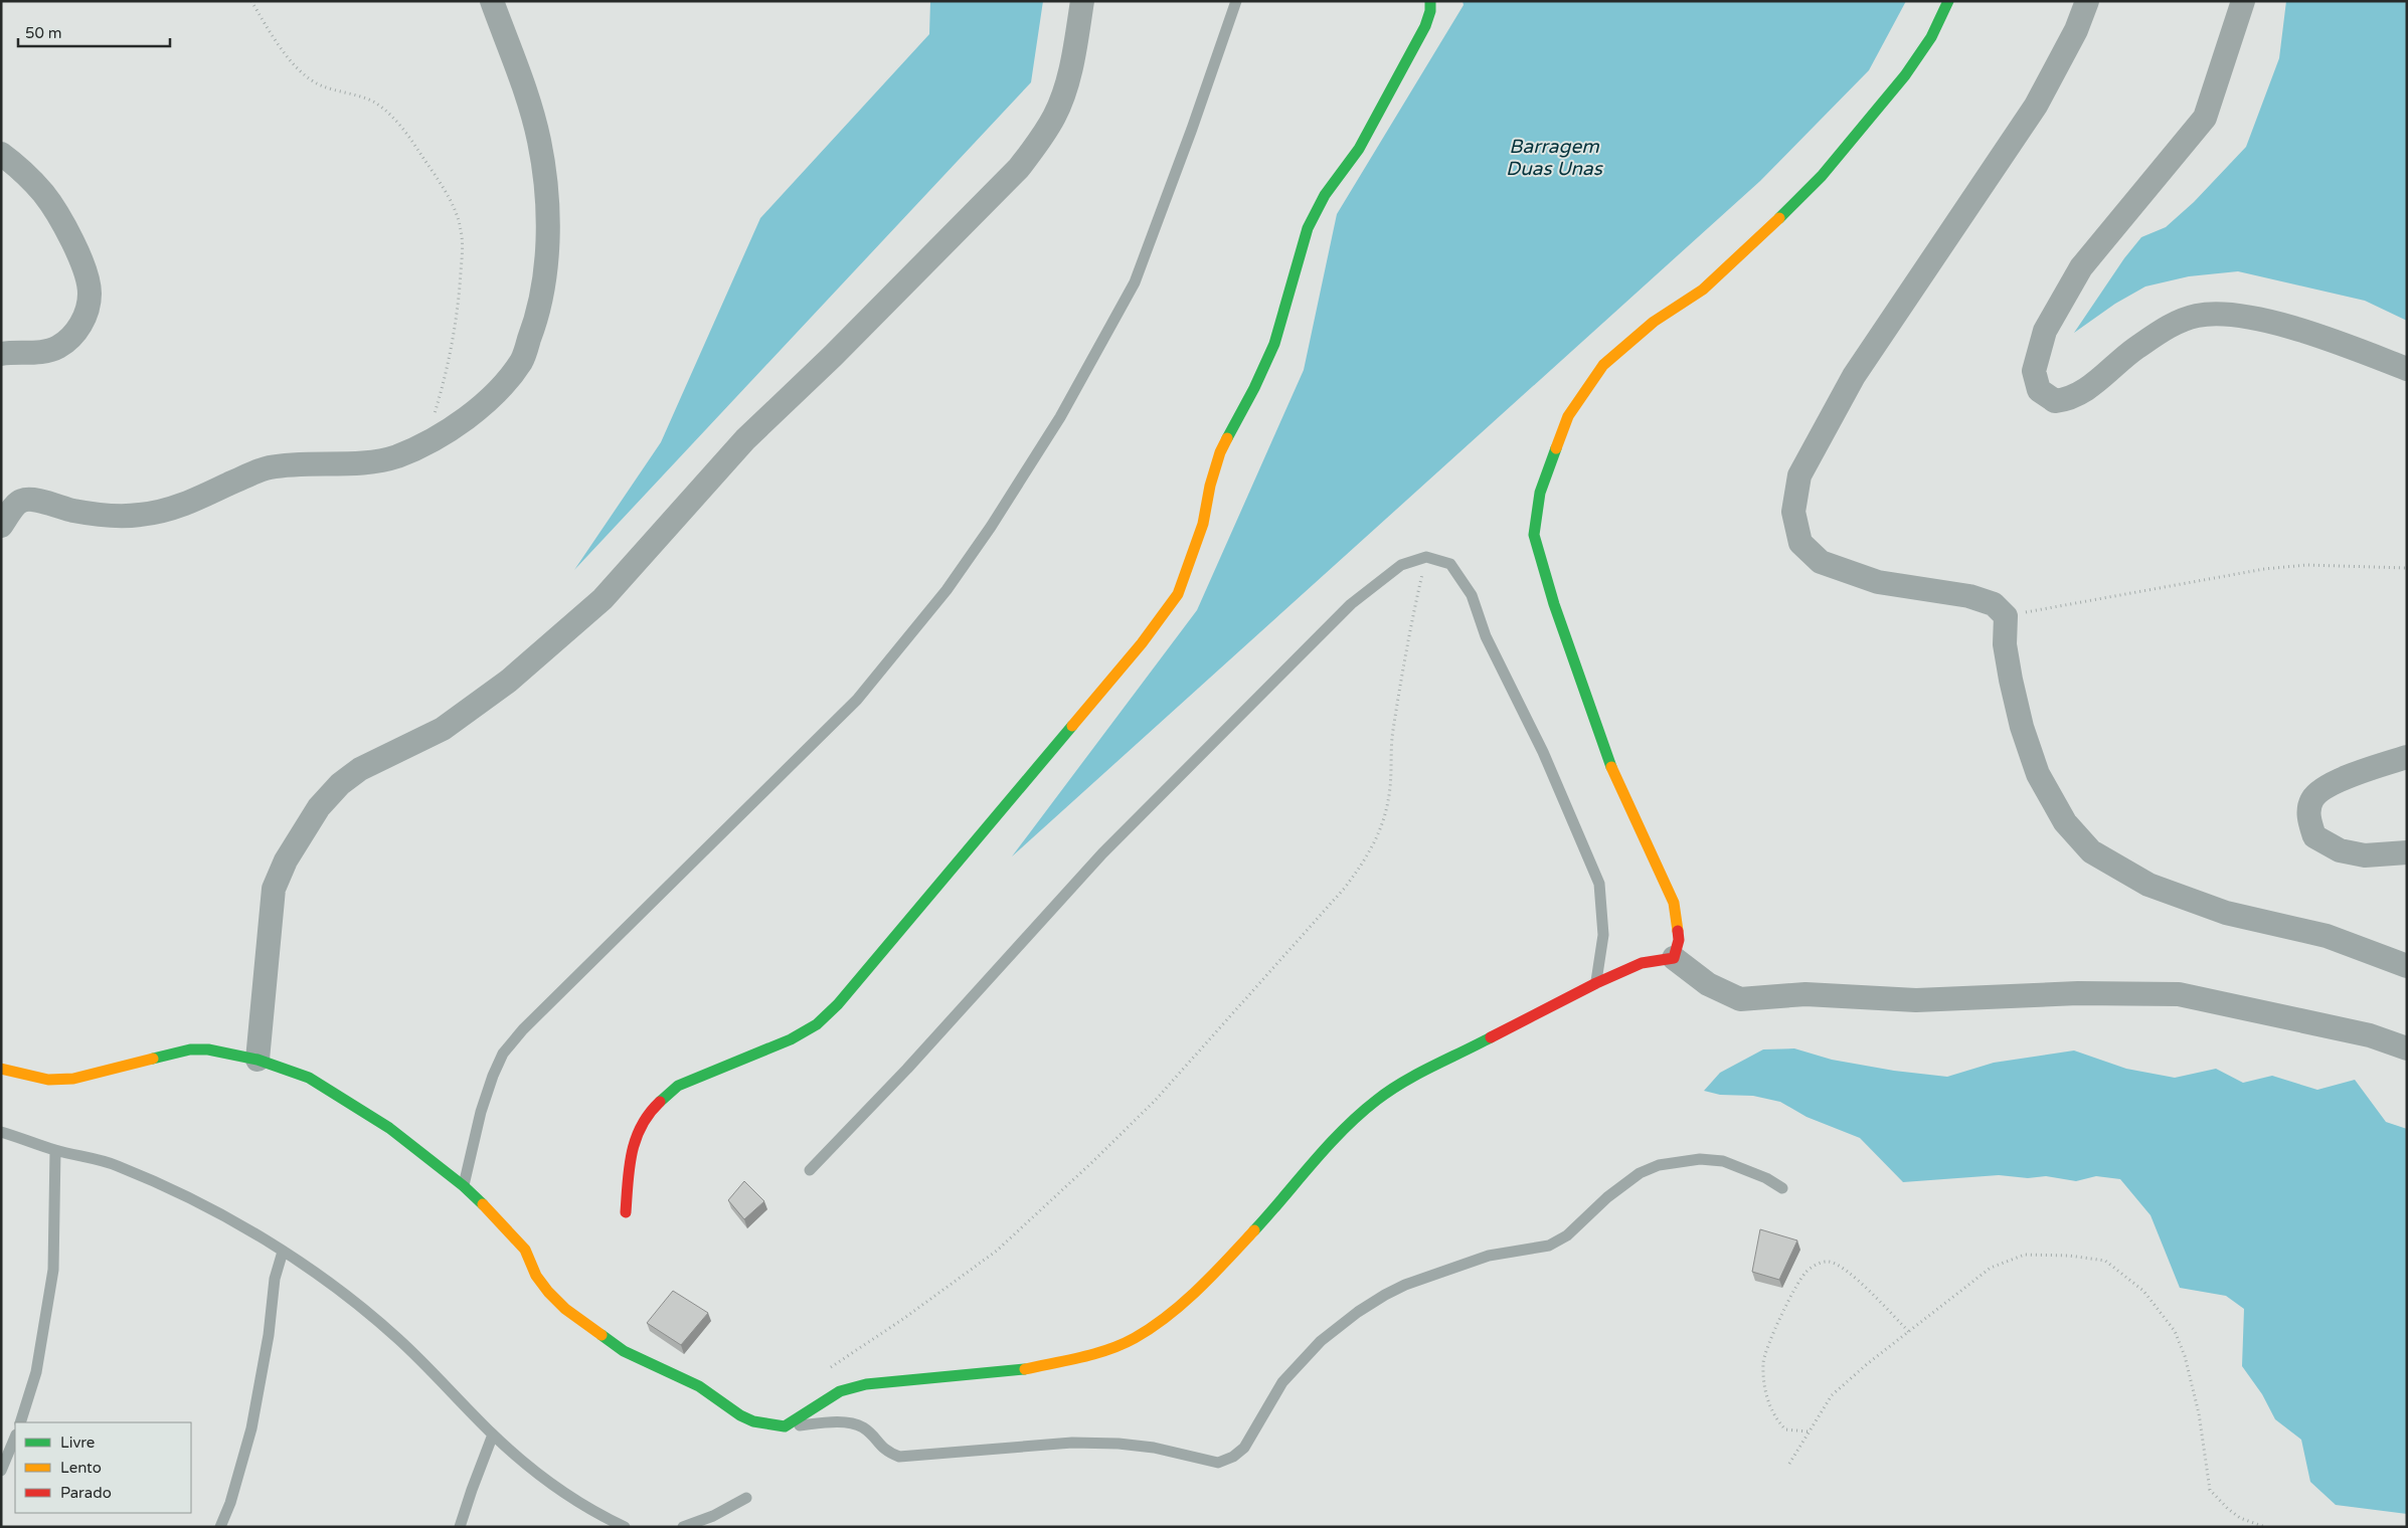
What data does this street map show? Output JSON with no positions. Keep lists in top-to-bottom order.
{
  "water": ["Barragem Duas Unas"],
  "legend": ["Livre", "Lento", "Parado"],
  "scale_bar": "50 m"
}
